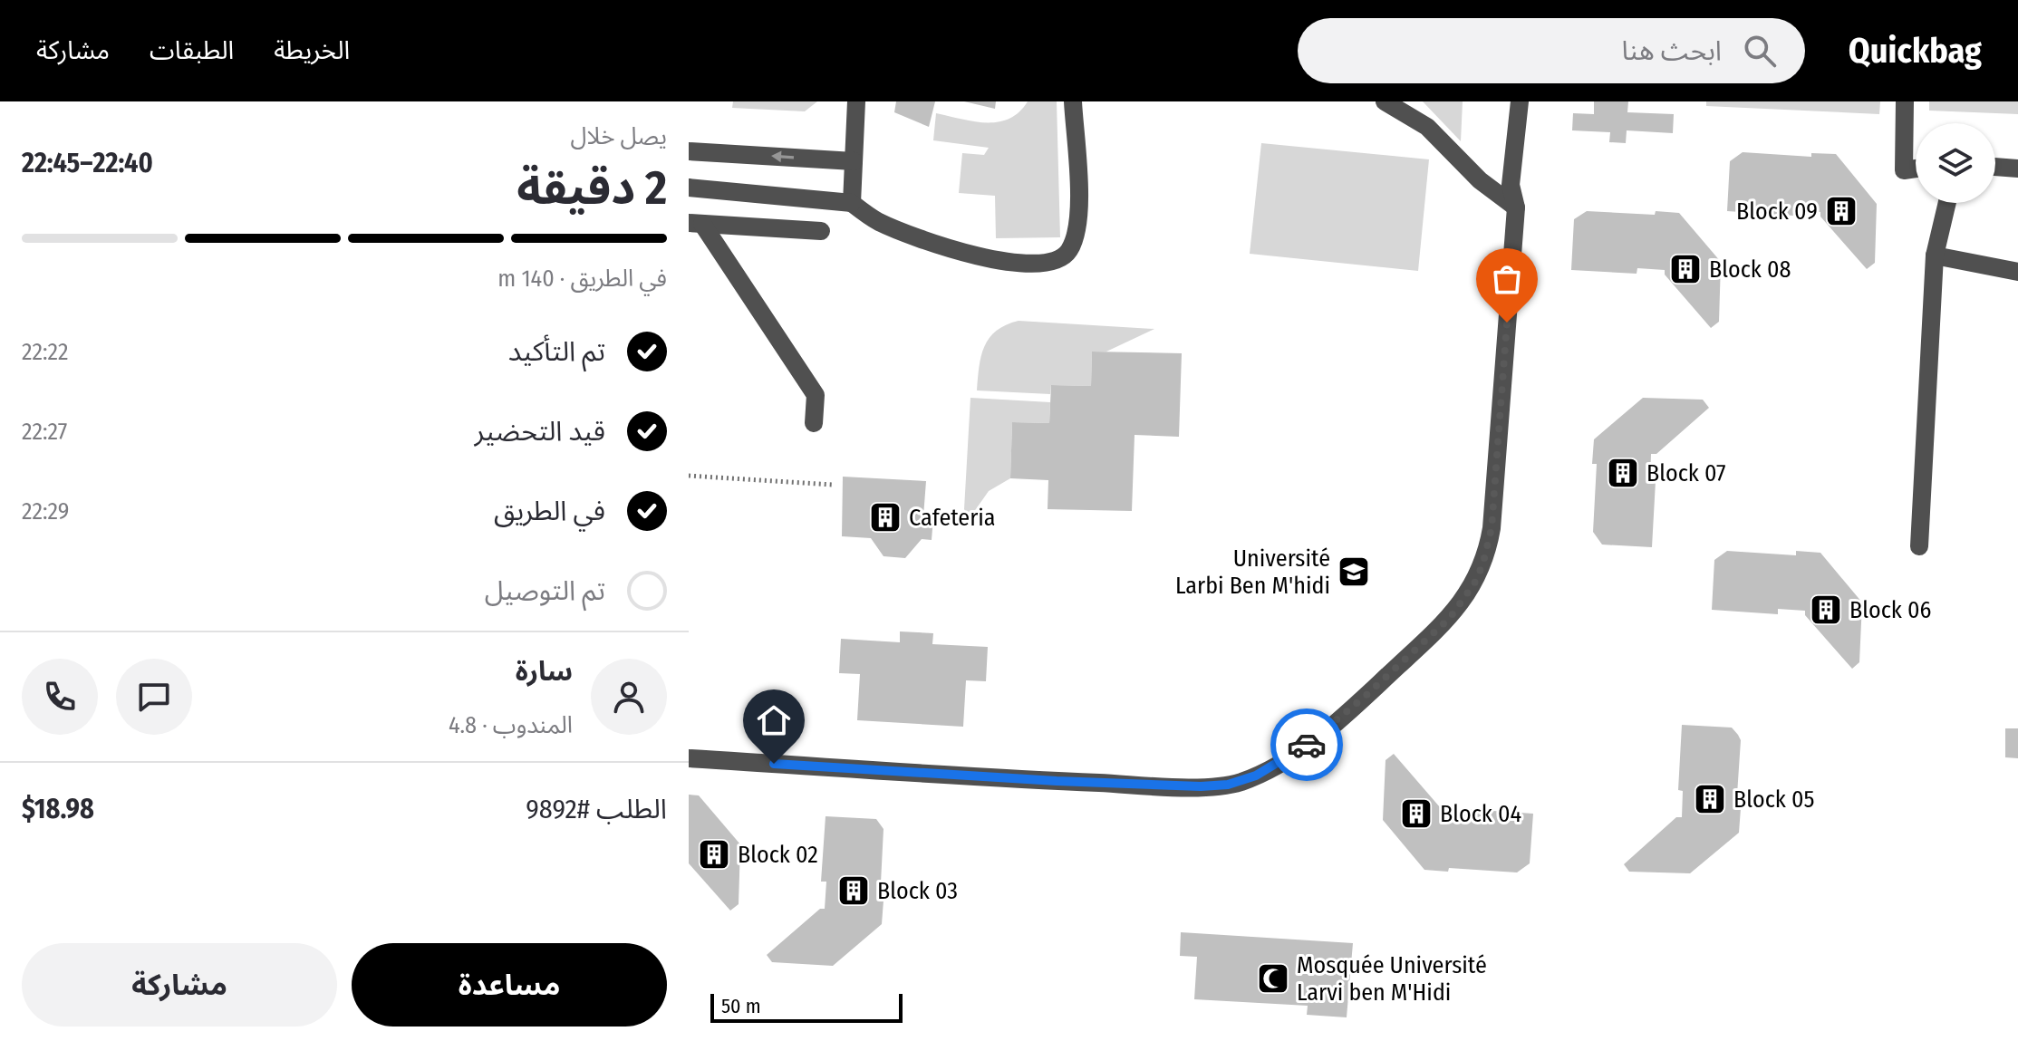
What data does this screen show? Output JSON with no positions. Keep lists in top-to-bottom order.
{
  "places": {
    "building": [
      "Block 09",
      "Block 08",
      "Block 07",
      "Cafeteria",
      "Block 06",
      "Block 05",
      "Block 04",
      "Block 02",
      "Block 03"
    ],
    "school or university": ["Université Larbi Ben M'hidi"],
    "mosque": ["Mosquée Université Larvi ben M'Hidi"]
  },
  "scale_bar": "50 m",
  "page": {
    "header": "Quickbag",
    "search": "ابحث هنا",
    "nav": ["الخريطة", "الطبقات", "مشاركة"],
    "heading": ["2 دقيقة", "يصل خلال", "22:40–22:45"],
    "panel": [
      "سارة",
      "المندوب · 4.8",
      "الطلب #9892",
      "$18.98"
    ],
    "bar": "في الطريق · 140 m",
    "list": [
      ["تم التأكيد", "22:22"],
      ["قيد التحضير", "22:27"],
      ["في الطريق", "22:29"],
      "تم التوصيل"
    ],
    "buttons": ["مساعدة", "مشاركة"],
    "scale": "50 m"
  }
}
